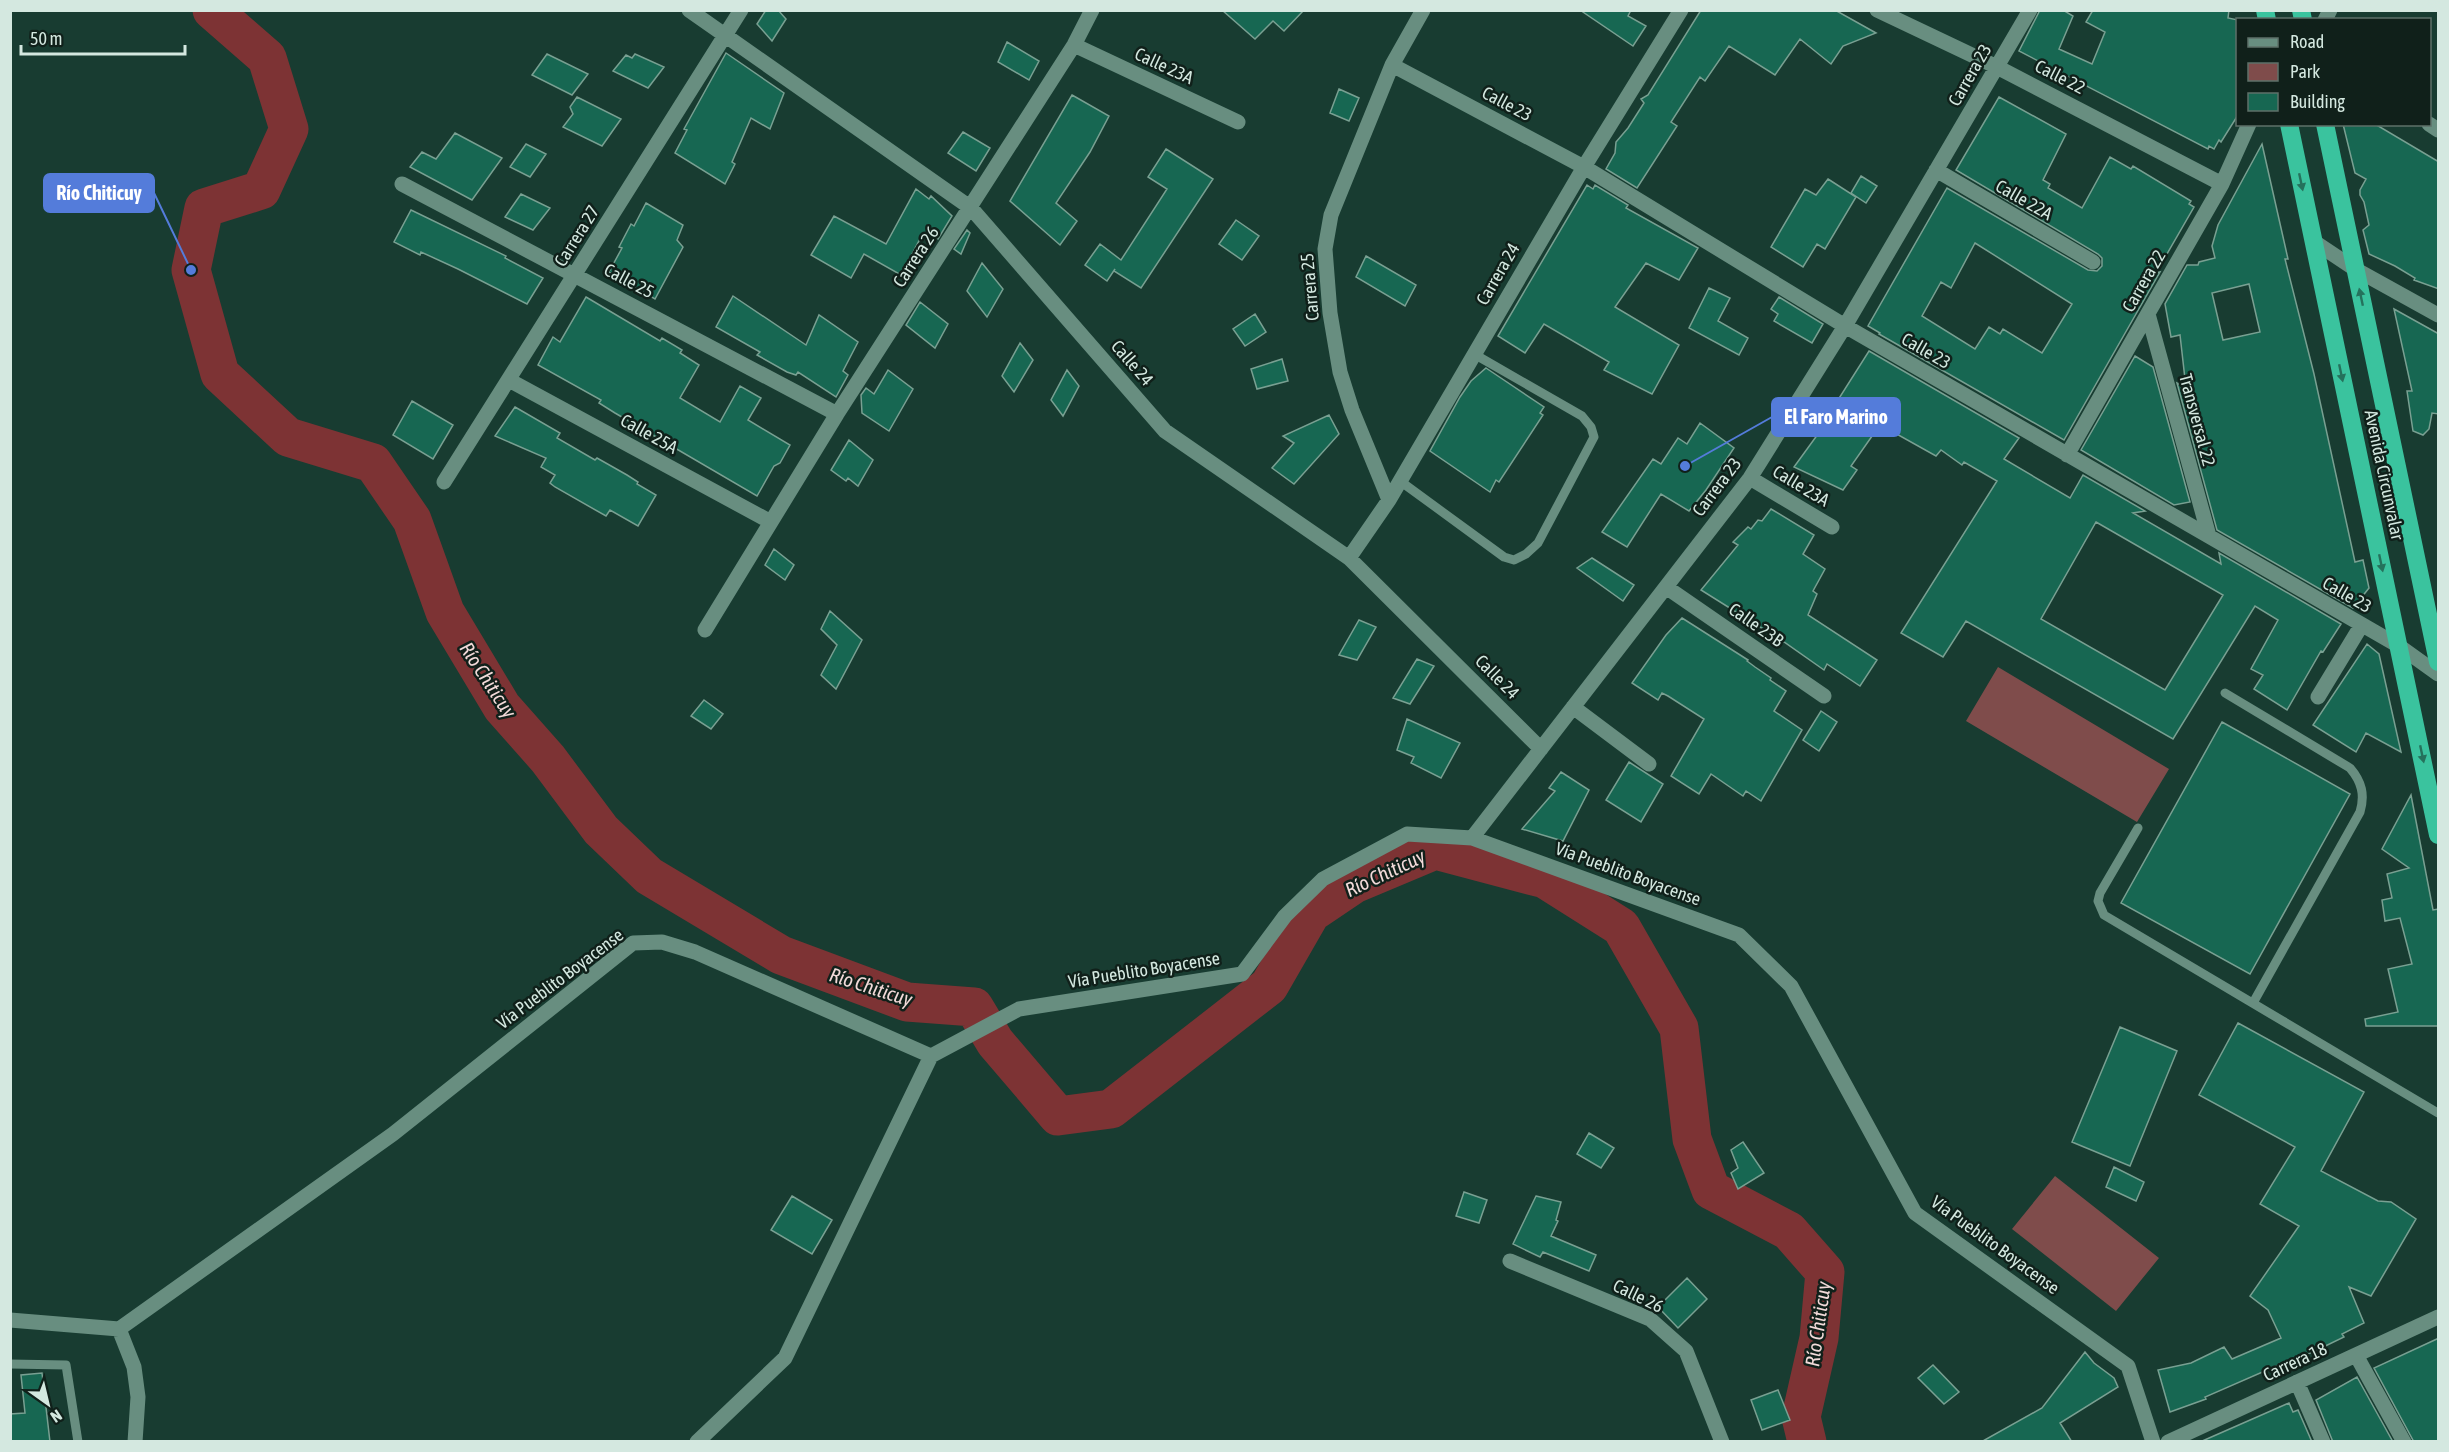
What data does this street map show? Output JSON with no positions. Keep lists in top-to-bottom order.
{
  "streets": {
    "highway": ["Avenida Circunvalar"],
    "street": [
      "Calle 23A",
      "Carrera 23",
      "Calle 22",
      "Calle 23",
      "Calle 22A",
      "Carrera 27",
      "Carrera 26",
      "Carrera 24",
      "Calle 25",
      "Carrera 22",
      "Carrera 25",
      "Calle 24",
      "Transversal 22",
      "Calle 25A",
      "Calle 23B",
      "Vía Pueblito Boyacense",
      "Calle 26",
      "Carrera 18"
    ]
  },
  "crossings": [
    ["Calle 23A", "Carrera 23"],
    ["Calle 23A", "Carrera 26"],
    ["Carrera 23", "Calle 22"],
    ["Carrera 23", "Calle 23"],
    ["Carrera 23", "Calle 22A"],
    ["Carrera 23", "Calle 24"],
    ["Carrera 23", "Calle 23B"],
    ["Carrera 23", "Vía Pueblito Boyacense"],
    ["Calle 22", "Carrera 22"],
    ["Calle 23", "Carrera 24"],
    ["Calle 23", "Carrera 22"],
    ["Calle 23", "Carrera 25"],
    ["Calle 23", "Transversal 22"],
    ["Calle 23", "Avenida Circunvalar"],
    ["Carrera 27", "Calle 25"],
    ["Carrera 27", "Calle 24"],
    ["Carrera 27", "Calle 25A"],
    ["Carrera 26", "Calle 25"],
    ["Carrera 26", "Calle 24"],
    ["Carrera 26", "Calle 25A"],
    ["Carrera 24", "Carrera 25"],
    ["Carrera 24", "Calle 24"],
    ["Carrera 22", "Transversal 22"]
  ],
  "water": ["Río Chiticuy"],
  "places": ["Río Chiticuy", "El Faro Marino"],
  "legend": ["Road", "Park", "Building"],
  "scale_bar": "50 m",
  "north": "bottom right"
}
